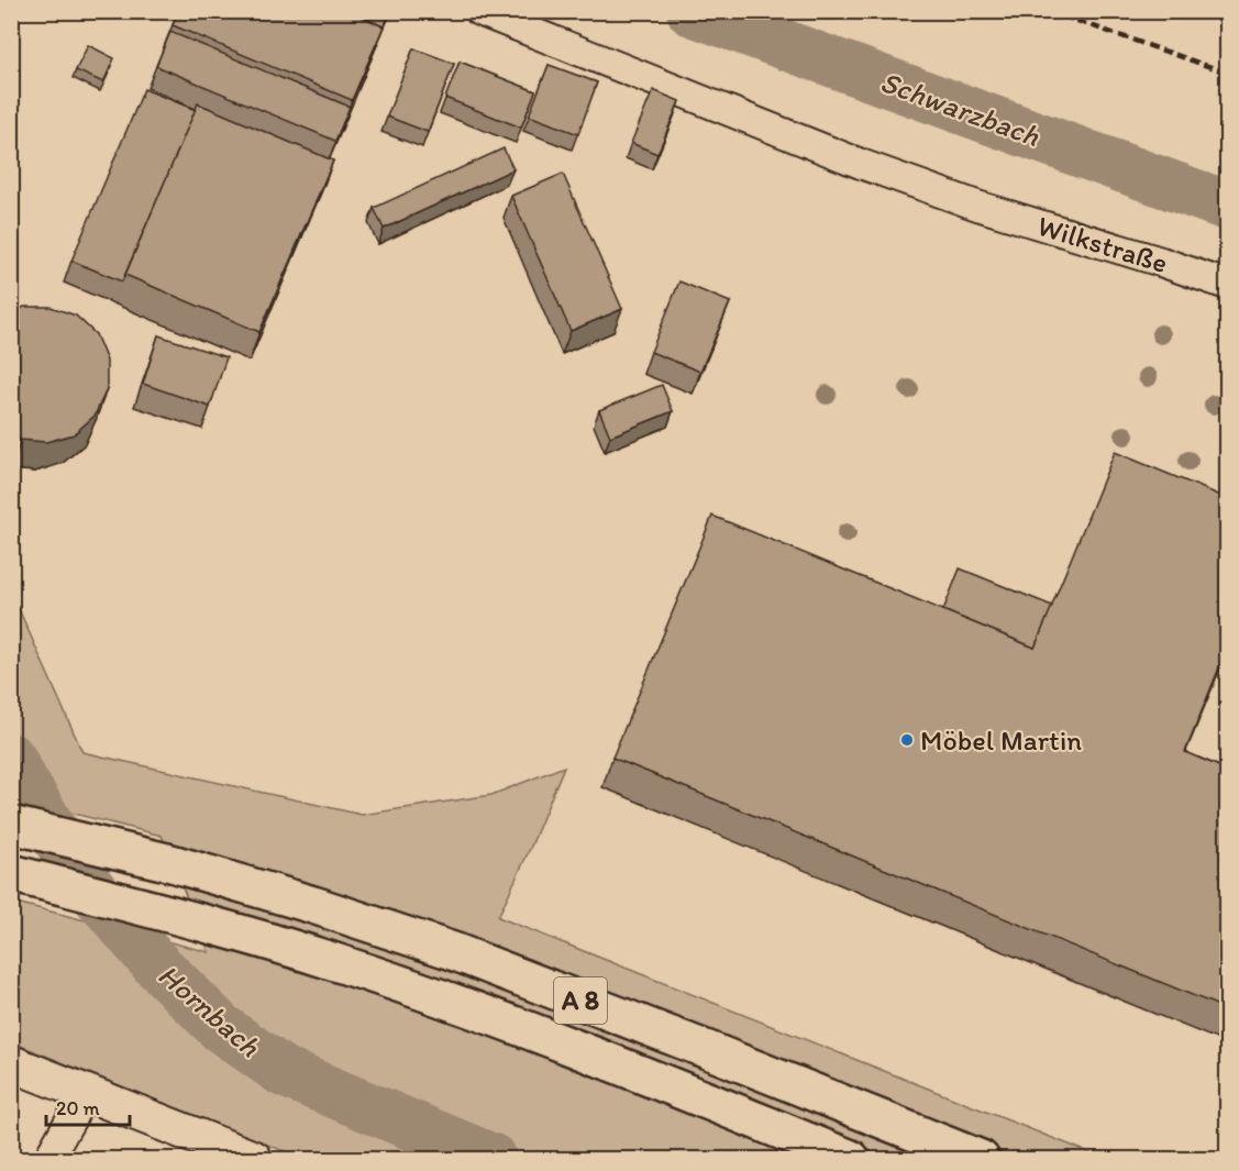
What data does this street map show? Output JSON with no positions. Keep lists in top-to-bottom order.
{
  "streets": {
    "highway": ["A 8"],
    "street": ["Wilkstraße"]
  },
  "water": ["Schwarzbach", "Hornbach"],
  "places": ["Möbel Martin"],
  "scale_bar": "20 m"
}
